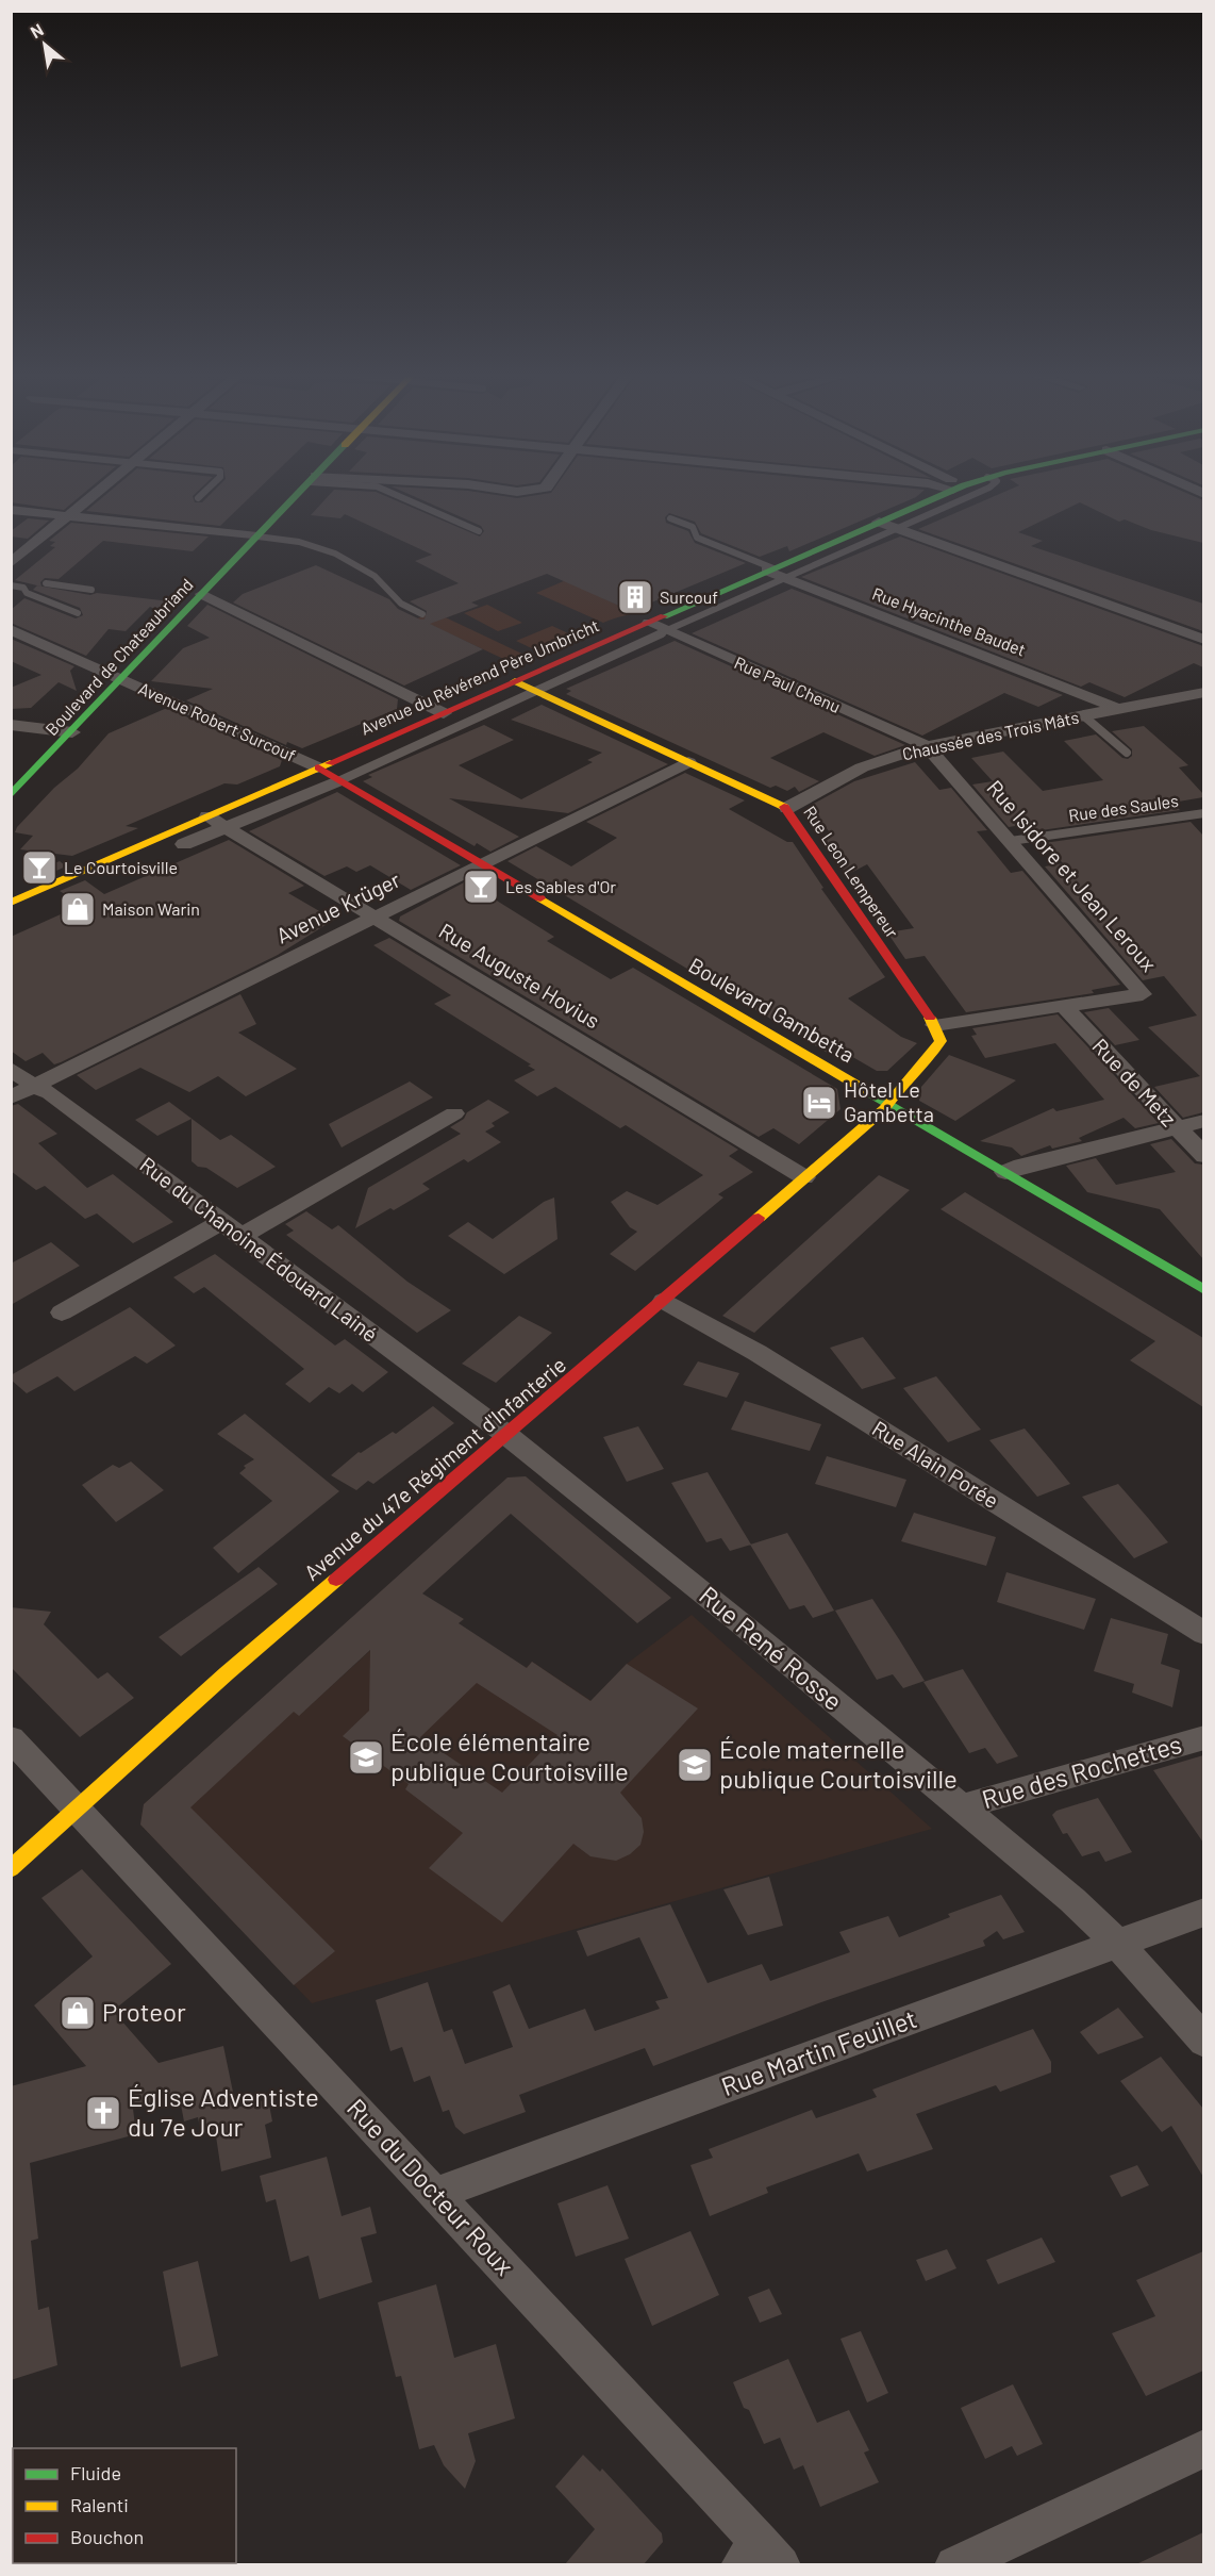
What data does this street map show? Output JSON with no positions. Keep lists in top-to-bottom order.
{
  "streets": {
    "main road": [
      "Boulevard de Chateaubriand",
      "Avenue du Révérend Père Umbricht",
      "Rue Leon Lempereur",
      "Boulevard Gambetta",
      "Avenue du 47e Régiment d'Infanterie"
    ],
    "street": [
      "Rue Hyacinthe Baudet",
      "Rue Paul Chenu",
      "Avenue Robert Surcouf",
      "Chaussée des Trois Mâts",
      "Rue Isidore et Jean Leroux",
      "Avenue Krüger",
      "Rue Auguste Hovius",
      "Rue de Metz",
      "Rue du Chanoine Édouard Lainé",
      "Rue Alain Porée",
      "Rue René Rosse",
      "Rue des Rochettes",
      "Rue Martin Feuillet",
      "Rue du Docteur Roux"
    ],
    "lane": ["Rue des Saules"]
  },
  "crossings": [
    ["Rue Hyacinthe Baudet", "Avenue du Révérend Père Umbricht"],
    ["Rue Hyacinthe Baudet", "Chaussée des Trois Mâts"],
    ["Boulevard de Chateaubriand", "Avenue Robert Surcouf"],
    ["Avenue du Révérend Père Umbricht", "Rue Paul Chenu"],
    ["Avenue du Révérend Père Umbricht", "Avenue Robert Surcouf"],
    ["Avenue du Révérend Père Umbricht", "Rue Leon Lempereur"],
    ["Avenue du Révérend Père Umbricht", "Rue Auguste Hovius"],
    ["Avenue du Révérend Père Umbricht", "Boulevard Gambetta"],
    ["Rue Paul Chenu", "Chaussée des Trois Mâts"],
    ["Rue Paul Chenu", "Rue Isidore et Jean Leroux"],
    ["Avenue Robert Surcouf", "Boulevard Gambetta"],
    ["Chaussée des Trois Mâts", "Rue Leon Lempereur"],
    ["Chaussée des Trois Mâts", "Rue Isidore et Jean Leroux"],
    ["Rue des Saules", "Rue Isidore et Jean Leroux"],
    ["Rue Leon Lempereur", "Rue Isidore et Jean Leroux"],
    ["Rue Leon Lempereur", "Avenue Krüger"],
    ["Rue Isidore et Jean Leroux", "Rue de Metz"],
    ["Avenue Krüger", "Rue Auguste Hovius"],
    ["Avenue Krüger", "Boulevard Gambetta"],
    ["Avenue Krüger", "Rue du Chanoine Édouard Lainé"],
    ["Rue Auguste Hovius", "Avenue du 47e Régiment d'Infanterie"],
    ["Boulevard Gambetta", "Avenue du 47e Régiment d'Infanterie"],
    ["Rue du Chanoine Édouard Lainé", "Avenue du 47e Régiment d'Infanterie"],
    ["Rue du Chanoine Édouard Lainé", "Rue René Rosse"],
    ["Rue Alain Porée", "Avenue du 47e Régiment d'Infanterie"],
    ["Avenue du 47e Régiment d'Infanterie", "Rue René Rosse"],
    ["Avenue du 47e Régiment d'Infanterie", "Rue du Docteur Roux"],
    ["Rue René Rosse", "Rue des Rochettes"],
    ["Rue René Rosse", "Rue Martin Feuillet"],
    ["Rue Martin Feuillet", "Rue du Docteur Roux"]
  ],
  "places": {
    "building": ["Surcouf"],
    "bar": ["Le Courtoisville", "Les Sables d'Or"],
    "shop": ["Maison Warin", "Proteor"],
    "hotel": ["Hôtel Le Gambetta"],
    "school or university": ["École élémentaire publique Courtoisville", "École maternelle publique Courtoisville"],
    "church": ["Église Adventiste du 7e Jour"]
  },
  "legend": ["Fluide", "Ralenti", "Bouchon"],
  "north": "top left"
}
